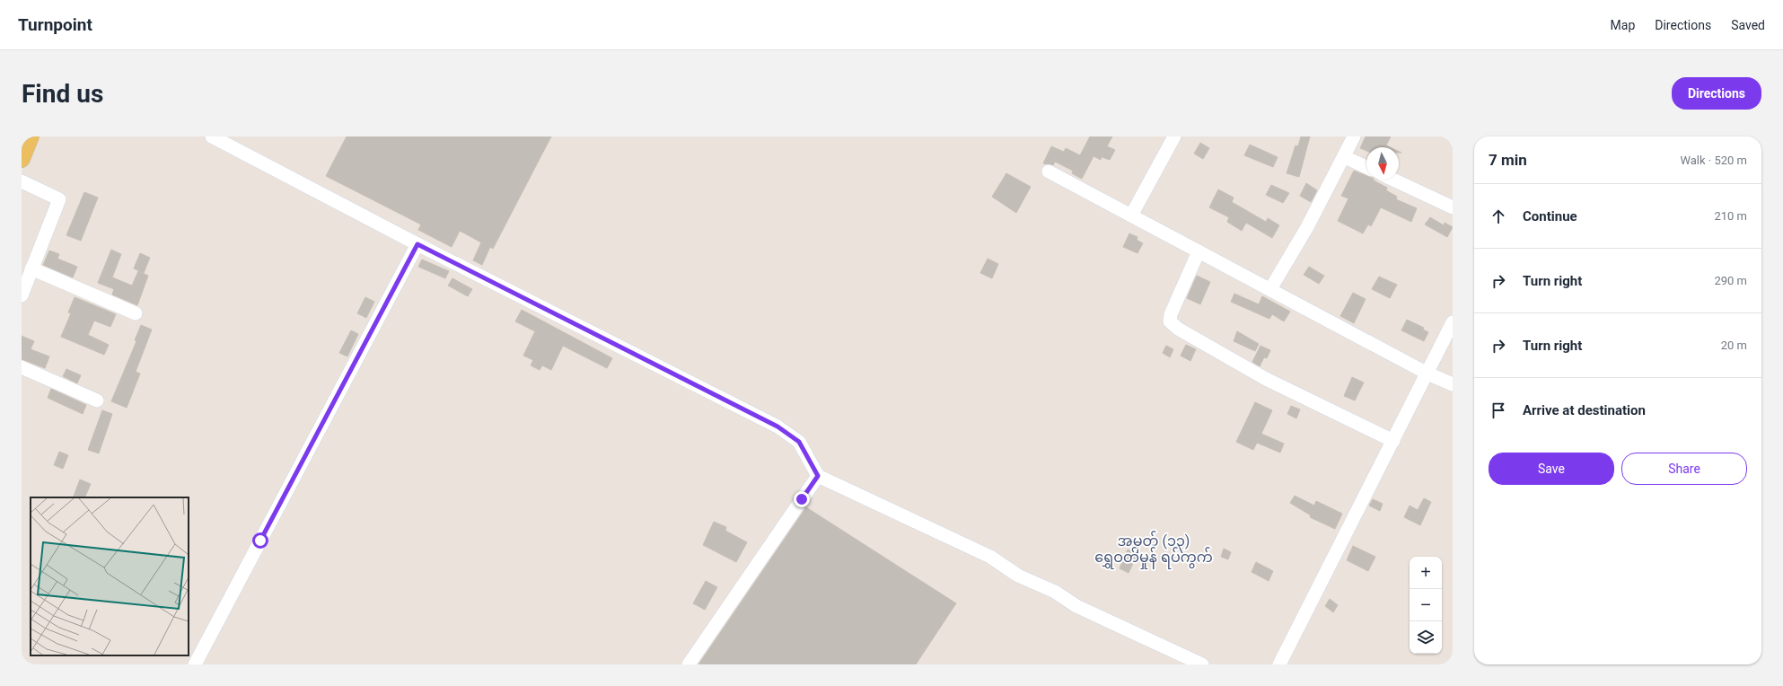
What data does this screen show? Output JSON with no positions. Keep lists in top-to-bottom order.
{
  "districts": ["အမှတ် (၁၃) ရွှေဝတ်မှုန် ရပ်ကွက်"],
  "north": "bottom",
  "page": {
    "header": "Turnpoint",
    "nav": ["Map", "Directions", "Saved"],
    "buttons": [
      "Directions",
      ["Save", "Share"]
    ],
    "title": "Find us",
    "heading": ["7 min", "Walk · 520 m"],
    "list": [
      ["Continue", "210 m"],
      ["Turn right", "290 m"],
      ["Turn right", "20 m"],
      "Arrive at destination"
    ],
    "map_buttons": ["+", "−"]
  }
}
